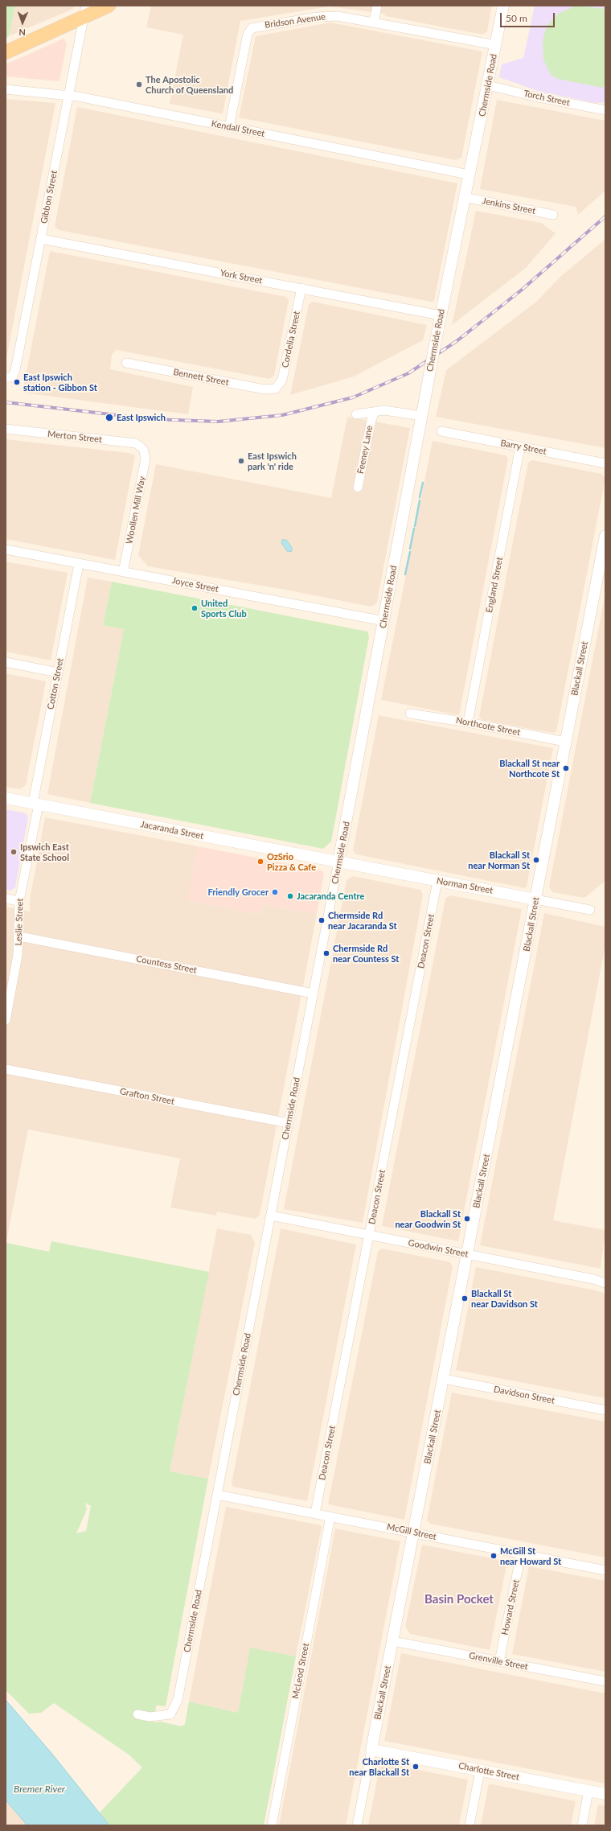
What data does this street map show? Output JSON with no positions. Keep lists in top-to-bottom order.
{
  "streets": {
    "street": [
      "Bridson Avenue",
      "Chermside Road",
      "Torch Street",
      "Kendall Street",
      "Gibbon Street",
      "Jenkins Street",
      "York Street",
      "Cordelia Street",
      "Bennett Street",
      "Merton Street",
      "Barry Street",
      "Feeney Lane",
      "Woollen Mill Way",
      "Joyce Street",
      "England Street",
      "Blackall Street",
      "Cotton Street",
      "Northcote Street",
      "Jacaranda Street",
      "Norman Street",
      "Leslie Street",
      "Deacon Street",
      "Countess Street",
      "Grafton Street",
      "Goodwin Street",
      "Davidson Street",
      "McGill Street",
      "Howard Street",
      "Grenville Street",
      "McLeod Street",
      "Charlotte Street"
    ]
  },
  "crossings": [
    ["Bridson Avenue", "Chermside Road"],
    ["Bridson Avenue", "Kendall Street"],
    ["Chermside Road", "Torch Street"],
    ["Chermside Road", "Kendall Street"],
    ["Chermside Road", "Jenkins Street"],
    ["Chermside Road", "York Street"],
    ["Chermside Road", "Joyce Street"],
    ["Chermside Road", "Jacaranda Street"],
    ["Chermside Road", "Norman Street"],
    ["Chermside Road", "Countess Street"],
    ["Chermside Road", "Grafton Street"],
    ["Chermside Road", "Goodwin Street"],
    ["Chermside Road", "McGill Street"],
    ["Kendall Street", "Gibbon Street"],
    ["Gibbon Street", "York Street"],
    ["York Street", "Cordelia Street"],
    ["Cordelia Street", "Bennett Street"],
    ["Merton Street", "Woollen Mill Way"],
    ["Barry Street", "England Street"],
    ["Woollen Mill Way", "Joyce Street"],
    ["Joyce Street", "Cotton Street"],
    ["England Street", "Northcote Street"],
    ["Blackall Street", "Northcote Street"],
    ["Blackall Street", "Norman Street"],
    ["Blackall Street", "Goodwin Street"],
    ["Blackall Street", "Davidson Street"],
    ["Blackall Street", "McGill Street"],
    ["Blackall Street", "Grenville Street"],
    ["Blackall Street", "Charlotte Street"],
    ["Cotton Street", "Jacaranda Street"],
    ["Cotton Street", "Leslie Street"],
    ["Jacaranda Street", "Norman Street"],
    ["Jacaranda Street", "Leslie Street"],
    ["Norman Street", "Deacon Street"],
    ["Leslie Street", "Countess Street"],
    ["Deacon Street", "Goodwin Street"],
    ["Deacon Street", "McGill Street"],
    ["McGill Street", "Howard Street"],
    ["McGill Street", "McLeod Street"],
    ["Howard Street", "Grenville Street"]
  ],
  "districts": ["Basin Pocket"],
  "water": ["Bremer River"],
  "places": [
    "The Apostolic Church of Queensland",
    "East Ipswich station - Gibbon St",
    "East Ipswich",
    "East Ipswich park 'n' ride",
    "United Sports Club",
    "Blackall St near Northcote St",
    "Ipswich East State School",
    "Blackall St near Norman St",
    "OzSrio Pizza & Cafe",
    "Friendly Grocer",
    "Jacaranda Centre",
    "Chermside Rd near Jacaranda St",
    "Chermside Rd near Countess St",
    "Blackall St near Goodwin St",
    "Blackall St near Davidson St",
    "McGill St near Howard St",
    "Charlotte St near Blackall St"
  ],
  "scale_bar": "50 m",
  "north": "bottom"
}
